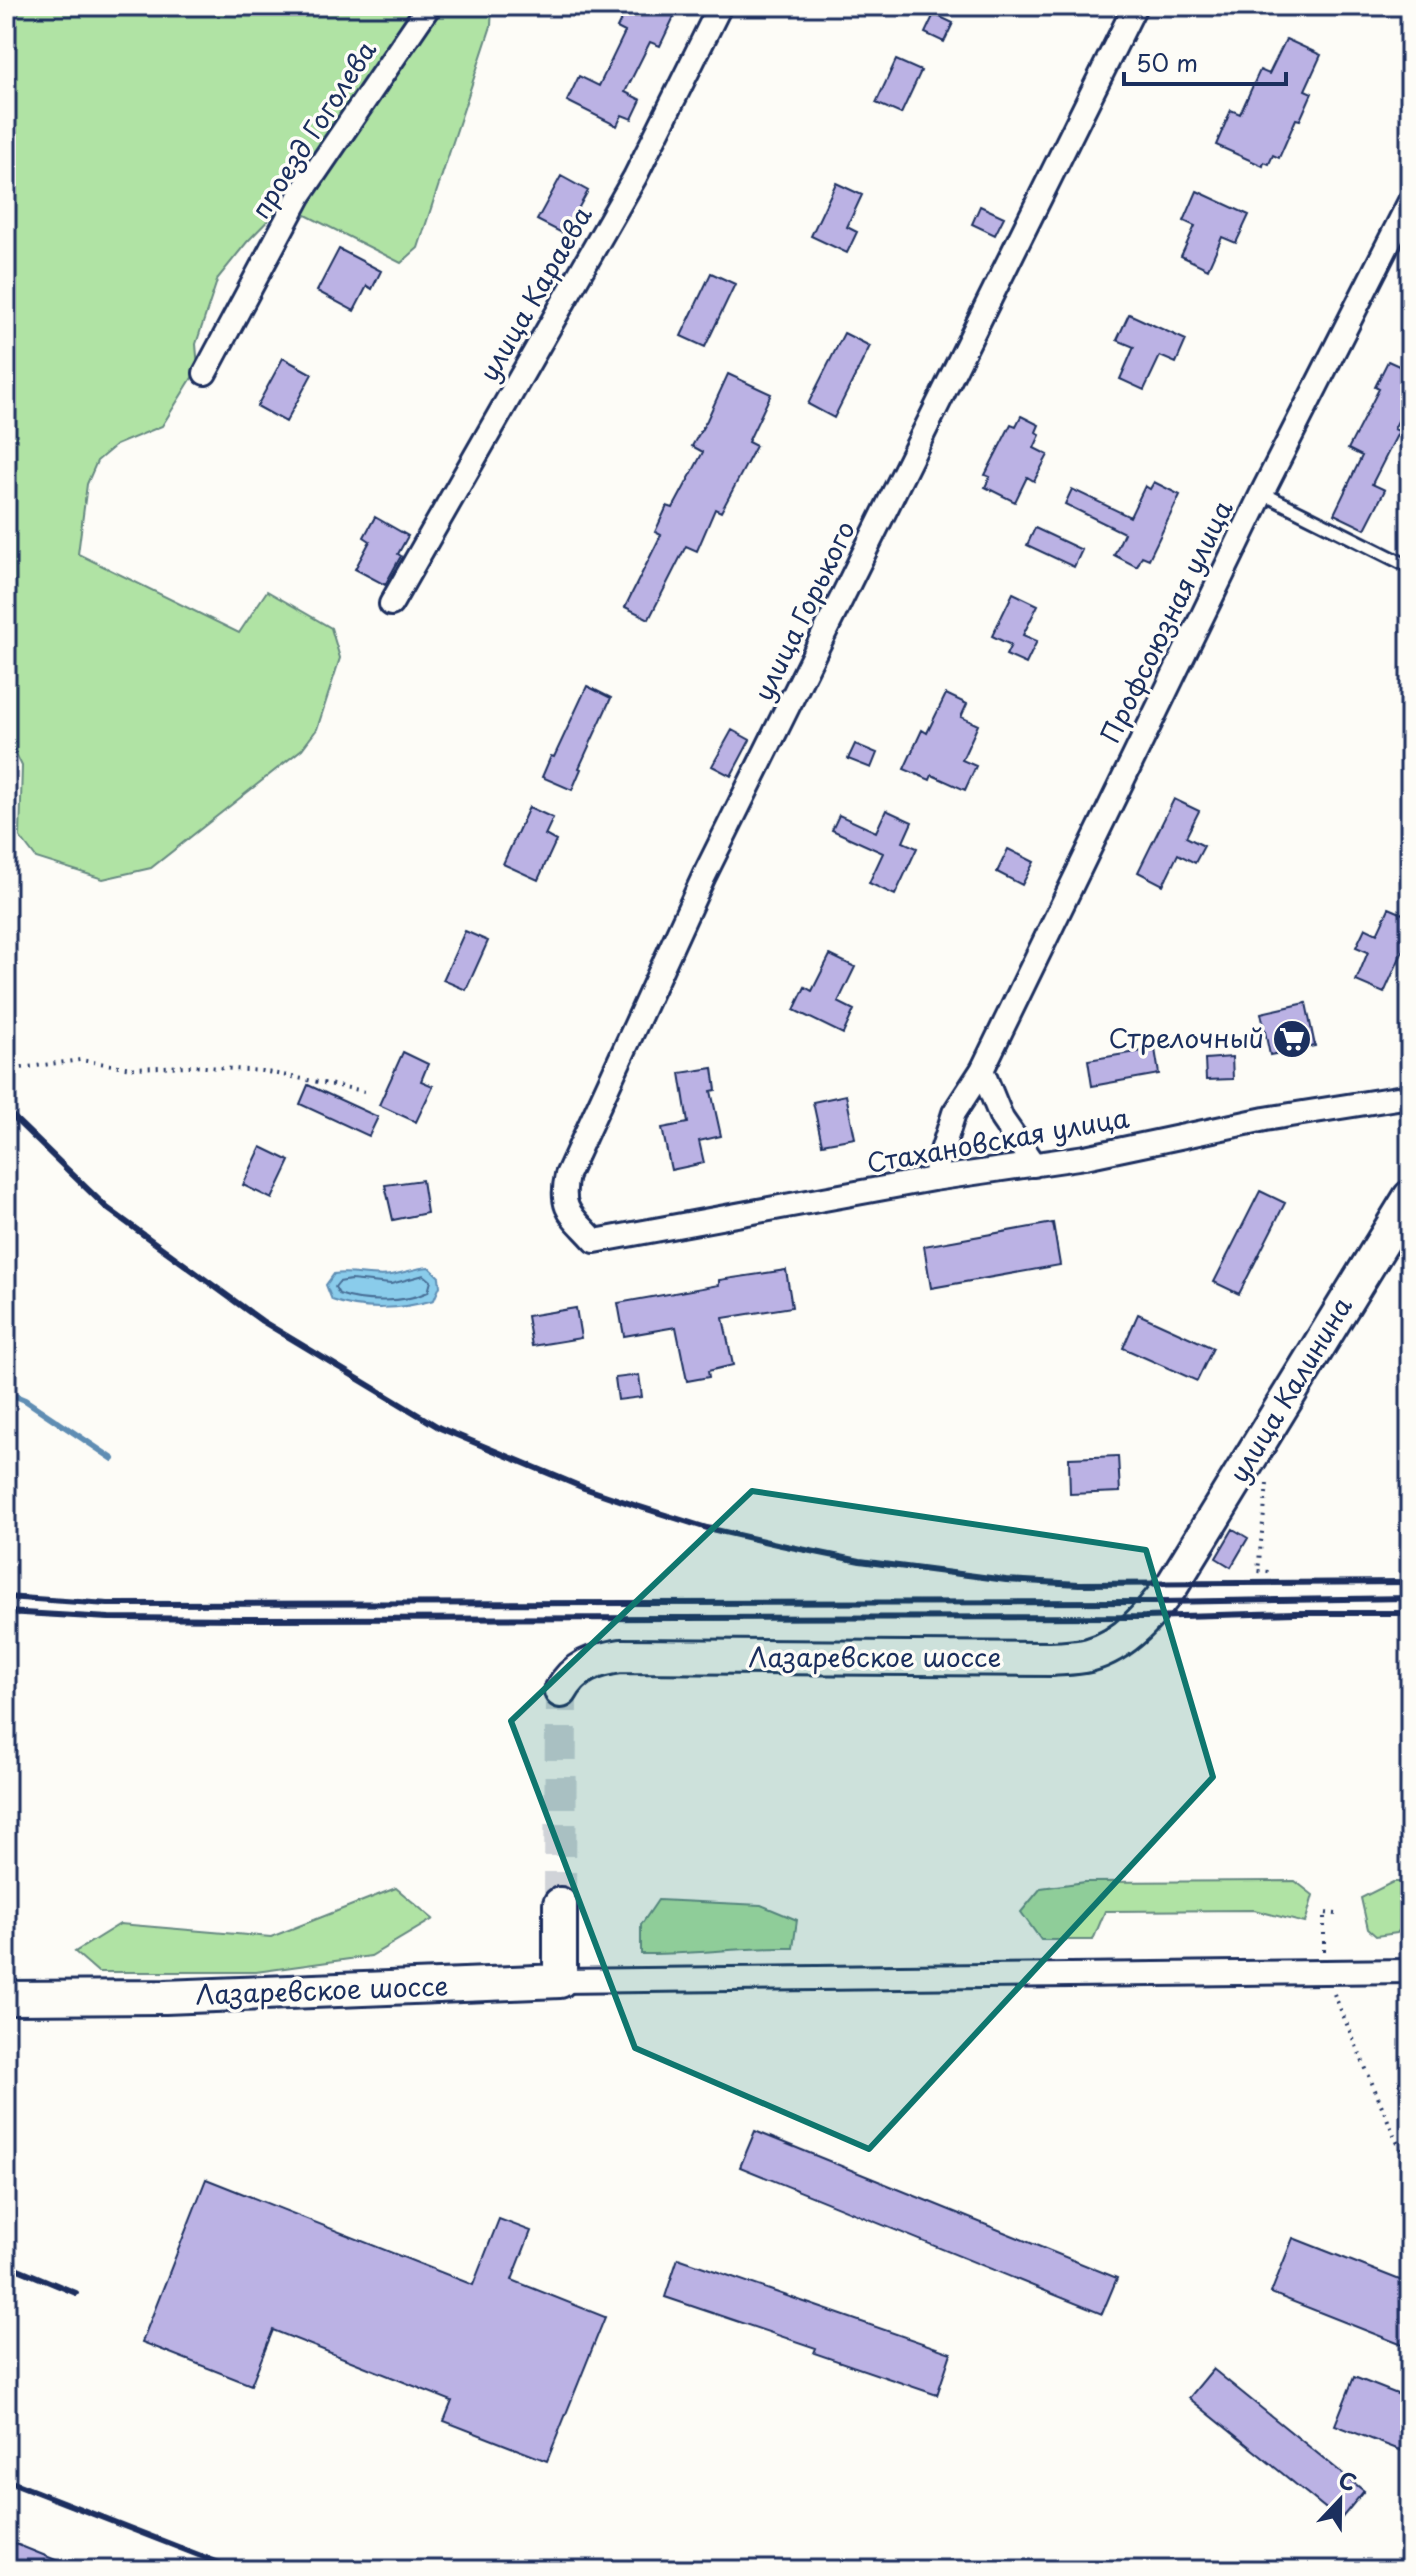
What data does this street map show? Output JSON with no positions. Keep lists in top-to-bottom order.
{
  "streets": {
    "street": [
      "проезд Гоголева",
      "улица Караева",
      "улица Горького",
      "Профсоюзная улица",
      "Стахановская улица",
      "улица Калинина",
      "Лазаревское шоссе"
    ]
  },
  "crossings": [
    ["улица Горького", "Стахановская улица"],
    ["Профсоюзная улица", "Стахановская улица"],
    ["улица Калинина", "Лазаревское шоссе"]
  ],
  "places": {
    "supermarket": ["Стрелочный"]
  },
  "scale_bar": "50 m",
  "north": "top"
}
